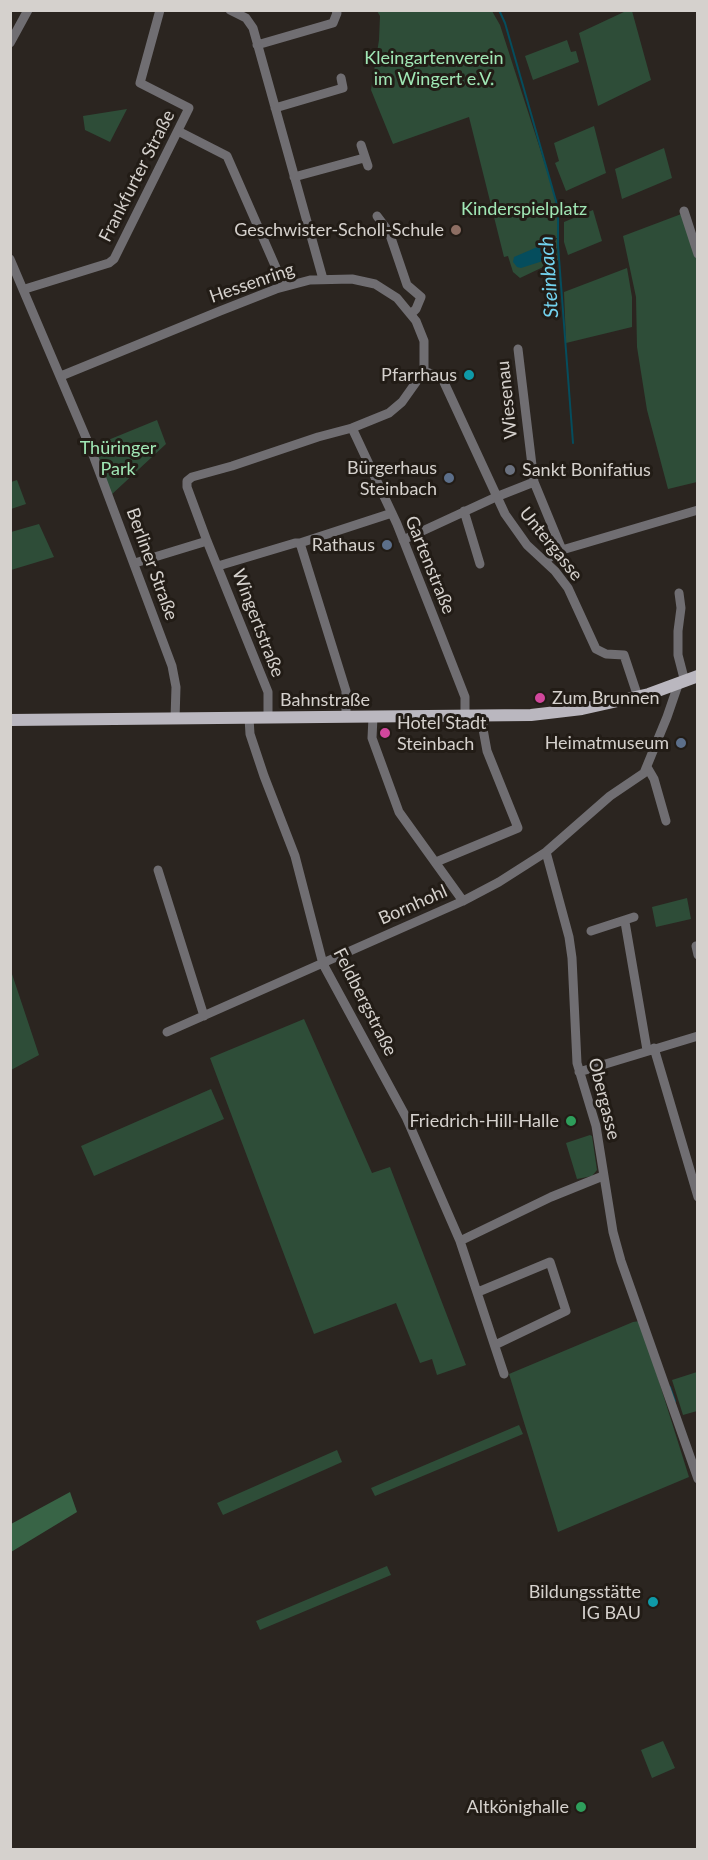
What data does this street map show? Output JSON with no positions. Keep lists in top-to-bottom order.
{
  "streets": {
    "main road": ["Bahnstraße"],
    "street": [
      "Frankfurter Straße",
      "Hessenring",
      "Wiesenau",
      "Untergasse",
      "Berliner Straße",
      "Gartenstraße",
      "Wingertstraße",
      "Bornhohl",
      "Feldbergstraße",
      "Obergasse"
    ]
  },
  "crossings": [
    ["Frankfurter Straße", "Berliner Straße"],
    ["Hessenring", "Untergasse"],
    ["Hessenring", "Berliner Straße"],
    ["Untergasse", "Bahnstraße"],
    ["Berliner Straße", "Bahnstraße"],
    ["Gartenstraße", "Wingertstraße"],
    ["Gartenstraße", "Bahnstraße"],
    ["Wingertstraße", "Bahnstraße"],
    ["Bahnstraße", "Bornhohl"],
    ["Bahnstraße", "Feldbergstraße"],
    ["Bornhohl", "Feldbergstraße"],
    ["Bornhohl", "Obergasse"]
  ],
  "water": ["Steinbach"],
  "parks": ["Kleingartenverein im Wingert e.V.", "Kinderspielplatz", "Thüringer Park"],
  "places": [
    "Geschwister-Scholl-Schule",
    "Pfarrhaus",
    "Sankt Bonifatius",
    "Bürgerhaus Steinbach",
    "Rathaus",
    "Zum Brunnen",
    "Hotel Stadt Steinbach",
    "Heimatmuseum",
    "Friedrich-Hill-Halle",
    "Bildungsstätte IG BAU",
    "Altkönighalle"
  ]
}
